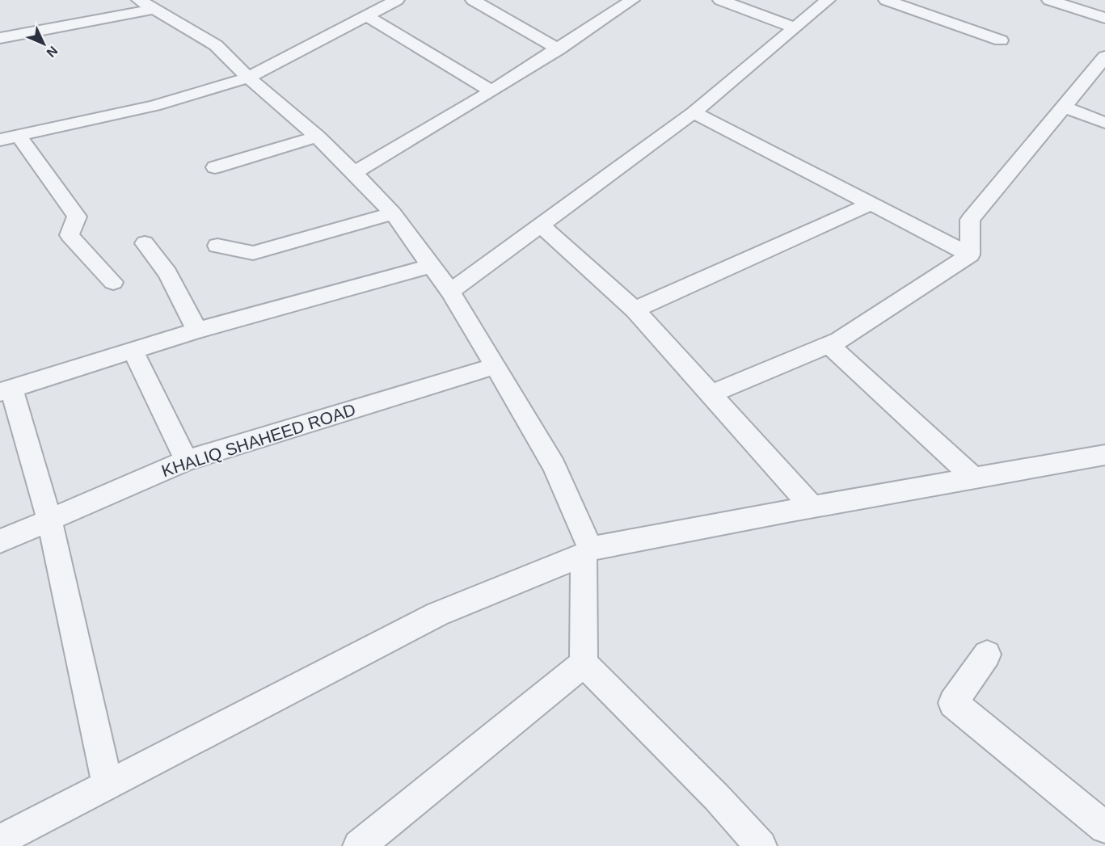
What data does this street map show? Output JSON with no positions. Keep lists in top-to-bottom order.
{
  "streets": {
    "street": ["KHALIQ SHAHEED ROAD"]
  },
  "north": "bottom right"
}
